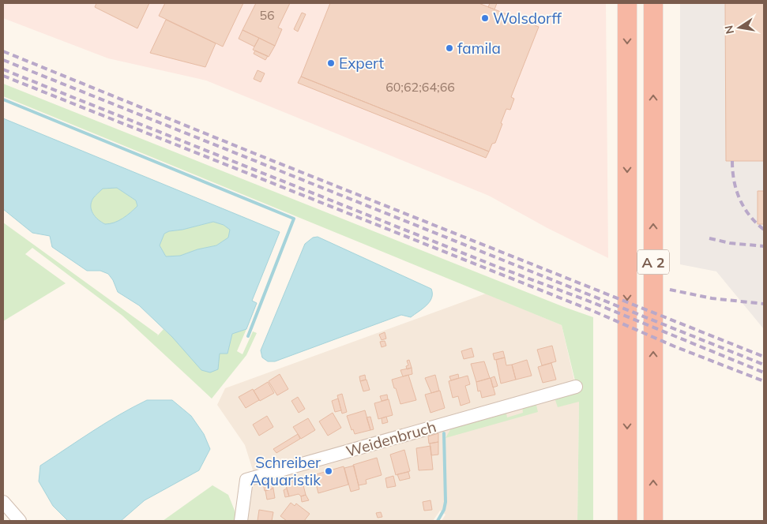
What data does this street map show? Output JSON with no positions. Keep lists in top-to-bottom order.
{
  "streets": {
    "highway": ["A 2"],
    "street": ["Weidenbruch"]
  },
  "places": [
    "Wolsdorff",
    "famila",
    "Expert",
    "Schreiber Aquaristik"
  ],
  "house_numbers": ["56", "60;62;64;66"],
  "north": "left"
}
